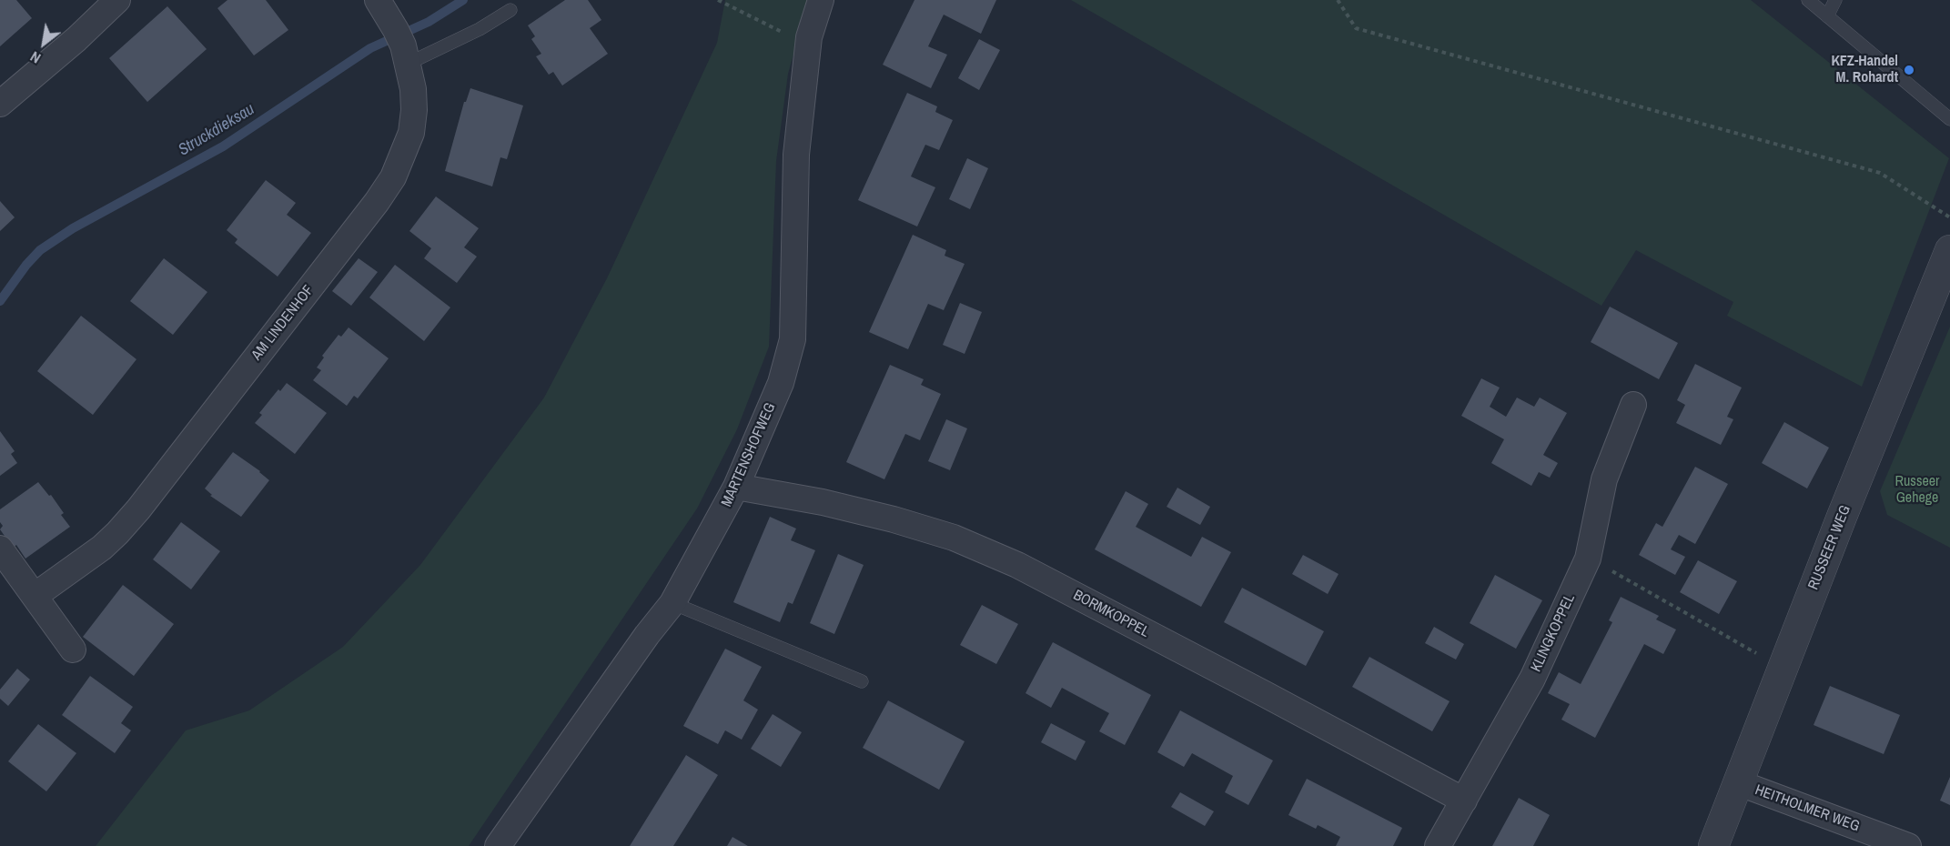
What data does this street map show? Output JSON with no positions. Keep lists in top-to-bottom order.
{
  "streets": {
    "street": [
      "AM LINDENHOF",
      "MARTENSHOFWEG",
      "RUSSEER WEG",
      "BORMKOPPEL",
      "KLINGKOPPEL",
      "HEITHOLMER WEG"
    ]
  },
  "crossings": [
    ["MARTENSHOFWEG", "BORMKOPPEL"],
    ["RUSSEER WEG", "HEITHOLMER WEG"],
    ["BORMKOPPEL", "KLINGKOPPEL"]
  ],
  "water": ["Struckdieksau"],
  "parks": ["Russeer Gehege"],
  "places": ["KFZ-Handel M. Rohardt"],
  "north": "bottom left"
}
